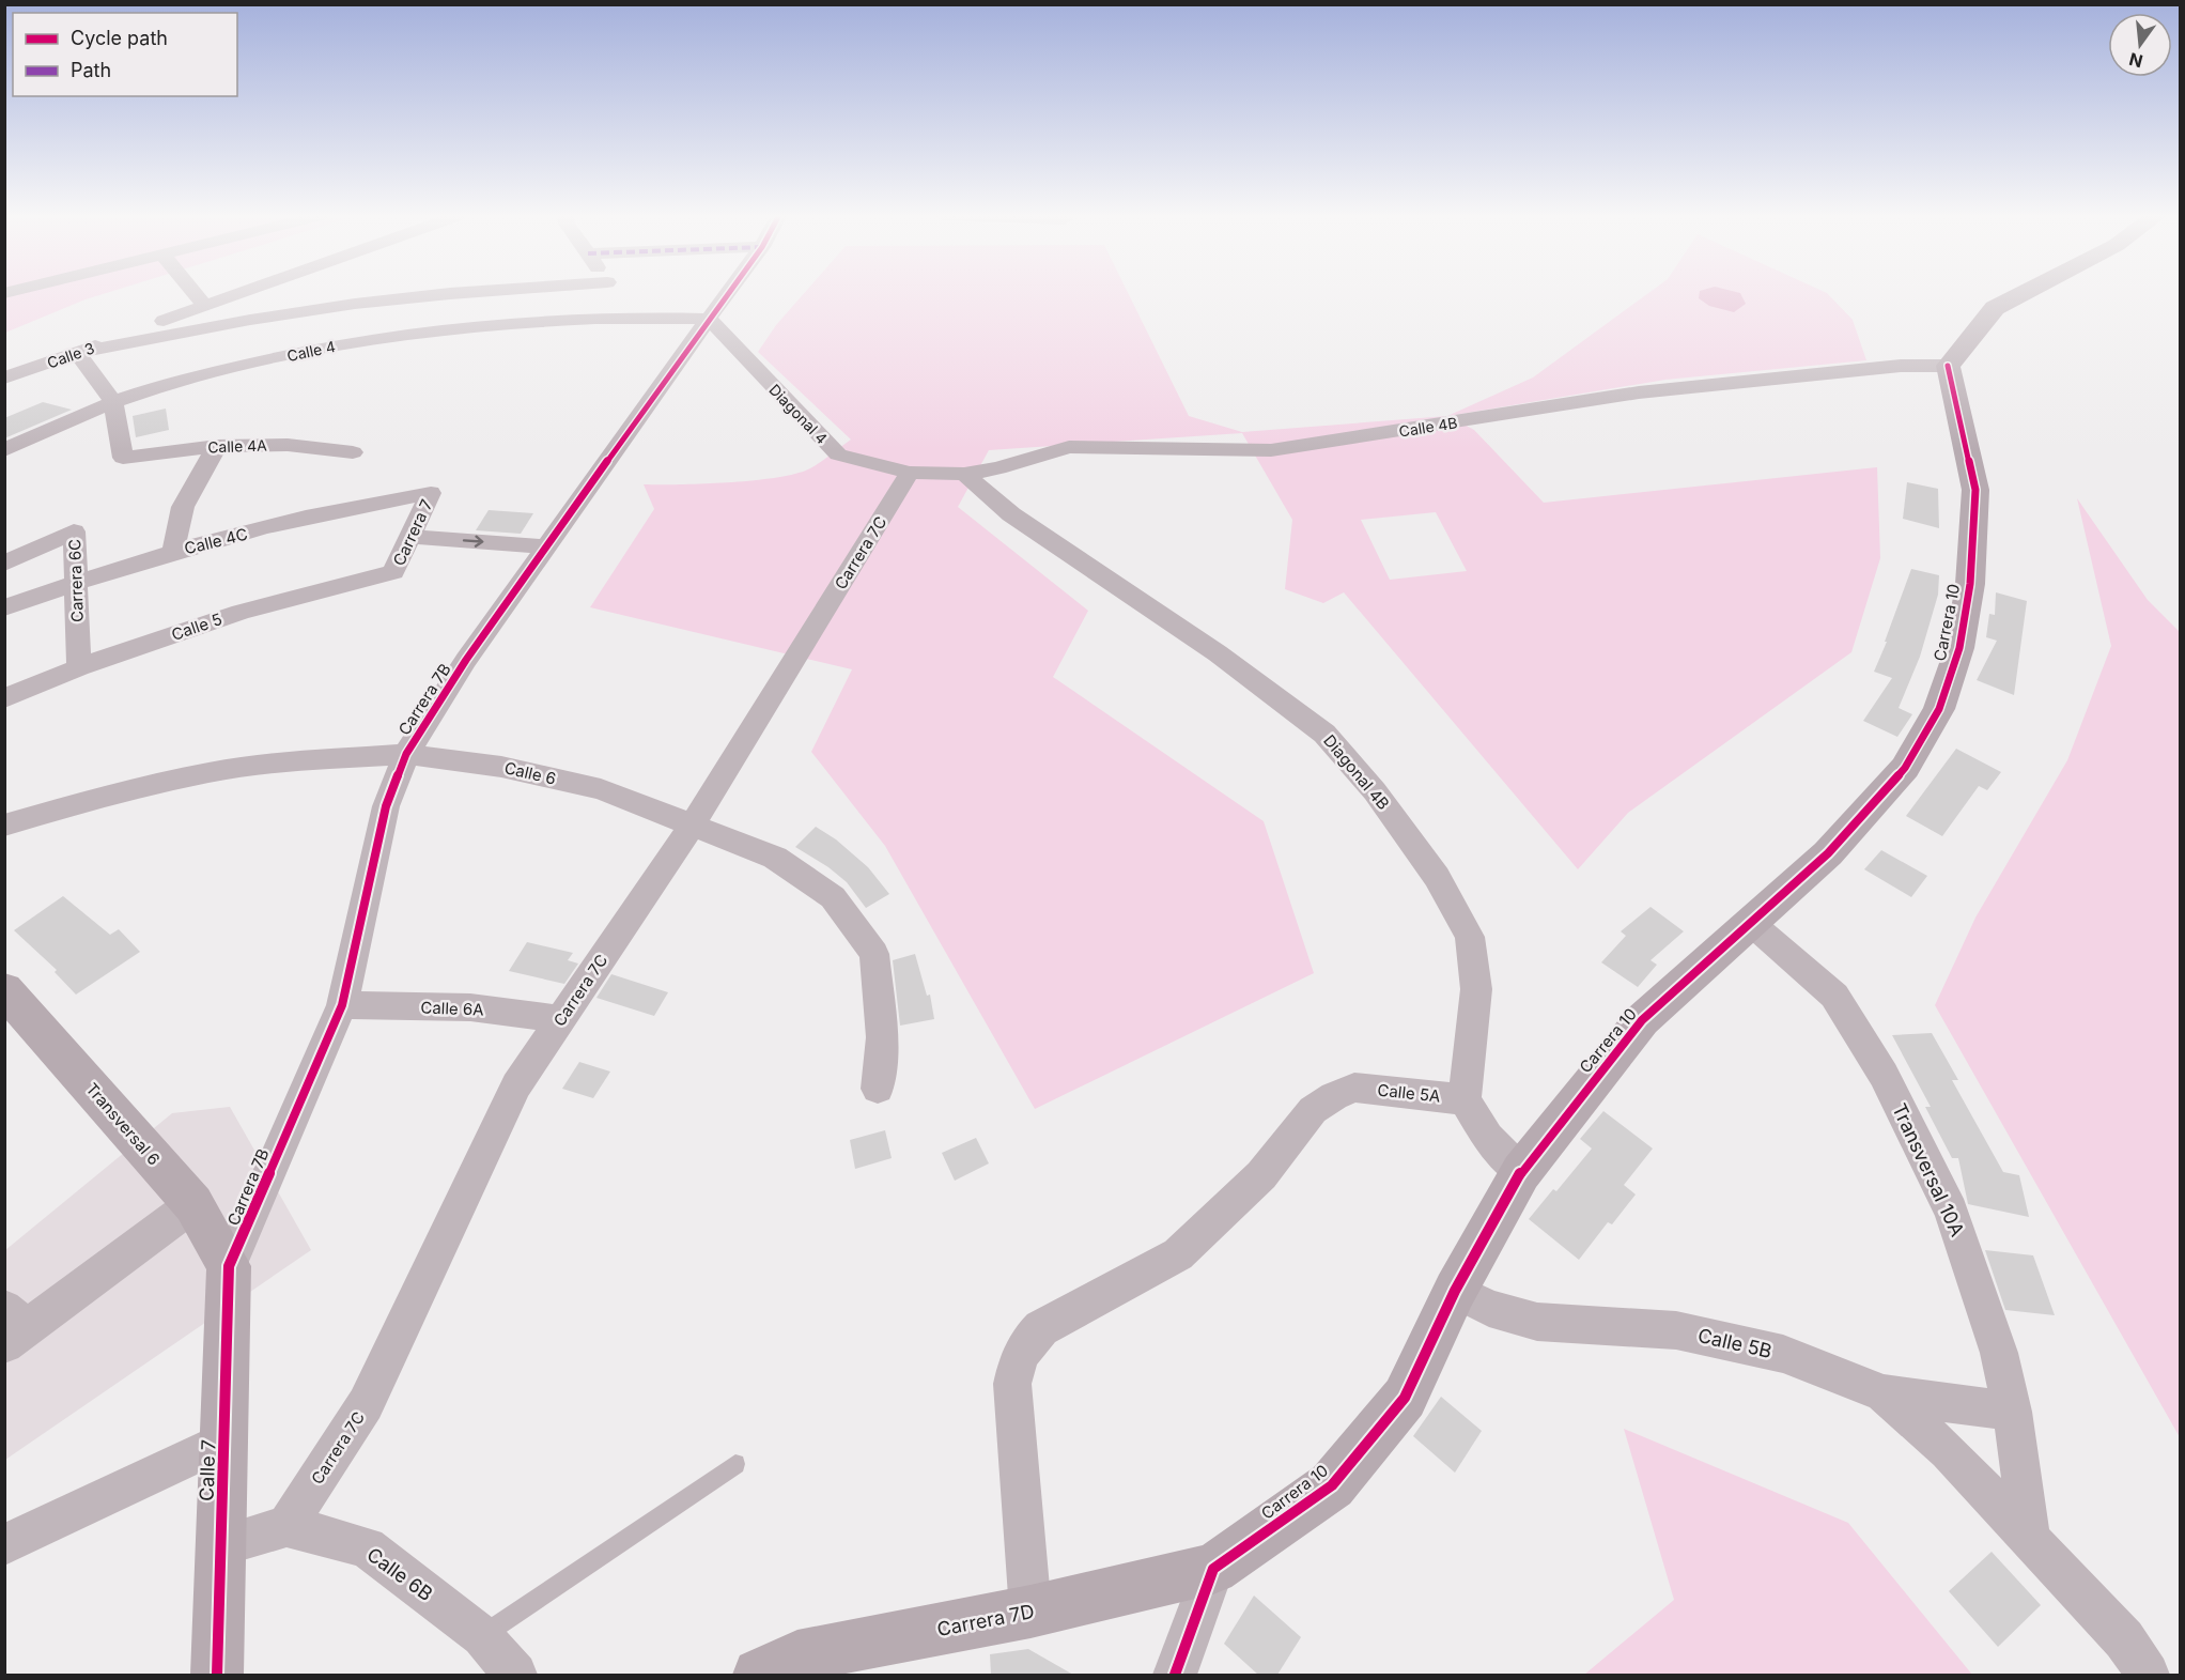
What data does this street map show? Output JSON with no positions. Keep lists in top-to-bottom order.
{
  "streets": {
    "street": [
      "Calle 4",
      "Calle 3",
      "Diagonal 4",
      "Calle 4B",
      "Calle 4A",
      "Carrera 7",
      "Calle 4C",
      "Carrera 7C",
      "Carrera 6C",
      "Carrera 10",
      "Calle 5",
      "Carrera 7B",
      "Diagonal 4B",
      "Calle 6",
      "Calle 6A",
      "Calle 5A",
      "Transversal 6",
      "Transversal 10A",
      "Calle 5B",
      "Calle 7",
      "Calle 6B",
      "Carrera 7D"
    ]
  },
  "crossings": [
    ["Calle 4", "Diagonal 4"],
    ["Calle 4", "Calle 4A"],
    ["Calle 4", "Carrera 7B"],
    ["Diagonal 4", "Calle 4B"],
    ["Diagonal 4", "Carrera 7C"],
    ["Diagonal 4", "Carrera 7B"],
    ["Calle 4B", "Carrera 7C"],
    ["Calle 4B", "Carrera 10"],
    ["Calle 4B", "Diagonal 4B"],
    ["Carrera 7", "Calle 4C"],
    ["Carrera 7", "Calle 5"],
    ["Calle 4C", "Carrera 6C"],
    ["Carrera 7C", "Calle 6"],
    ["Carrera 7C", "Calle 6A"],
    ["Carrera 7C", "Calle 6B"],
    ["Carrera 6C", "Calle 5"],
    ["Carrera 10", "Transversal 10A"],
    ["Carrera 10", "Calle 5B"],
    ["Carrera 10", "Carrera 7D"],
    ["Carrera 7B", "Calle 6"],
    ["Carrera 7B", "Calle 6A"],
    ["Carrera 7B", "Transversal 6"],
    ["Carrera 7B", "Calle 7"],
    ["Diagonal 4B", "Calle 5A"],
    ["Calle 5A", "Carrera 7D"],
    ["Transversal 6", "Calle 7"],
    ["Transversal 10A", "Calle 5B"]
  ],
  "legend": ["Cycle path", "Path"],
  "north": "bottom"
}
